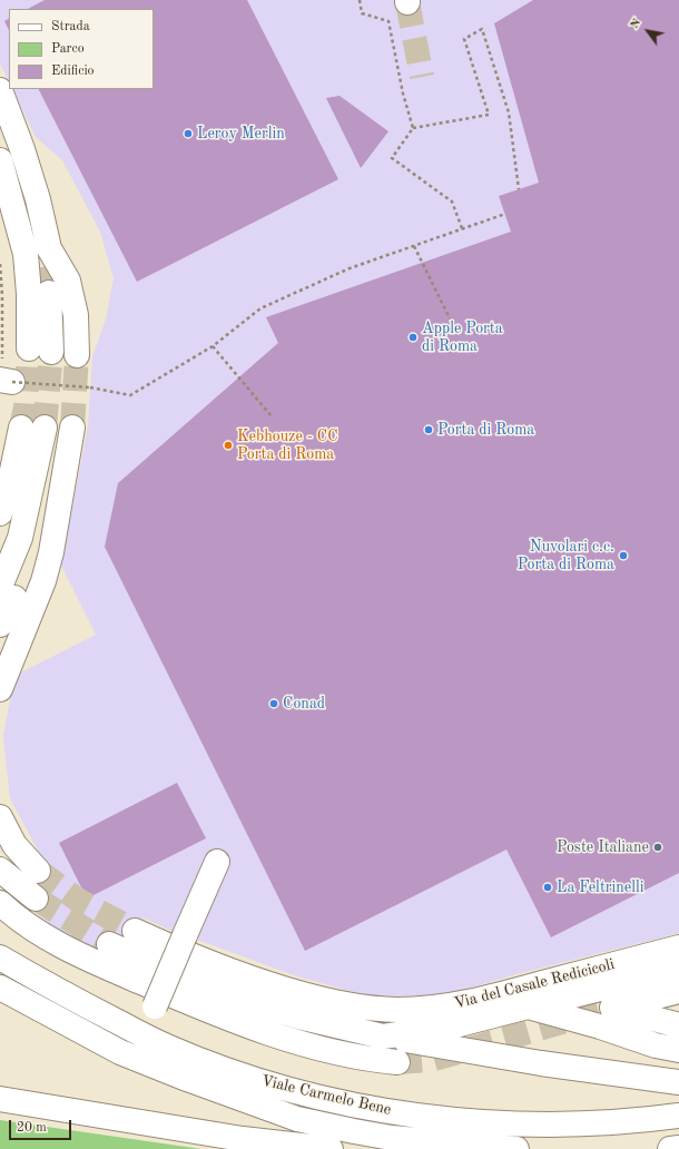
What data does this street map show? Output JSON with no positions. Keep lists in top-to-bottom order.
{
  "streets": {
    "street": ["Via del Casale Redicicoli", "Viale Carmelo Bene"]
  },
  "places": [
    "Leroy Merlin",
    "Apple Porta di Roma",
    "Porta di Roma",
    "Kebhouze - CC Porta di Roma",
    "Nuvolari c.c. Porta di Roma",
    "Conad",
    "Poste Italiane",
    "La Feltrinelli"
  ],
  "legend": ["Strada", "Parco", "Edificio"],
  "scale_bar": "20 m",
  "north": "top left"
}
